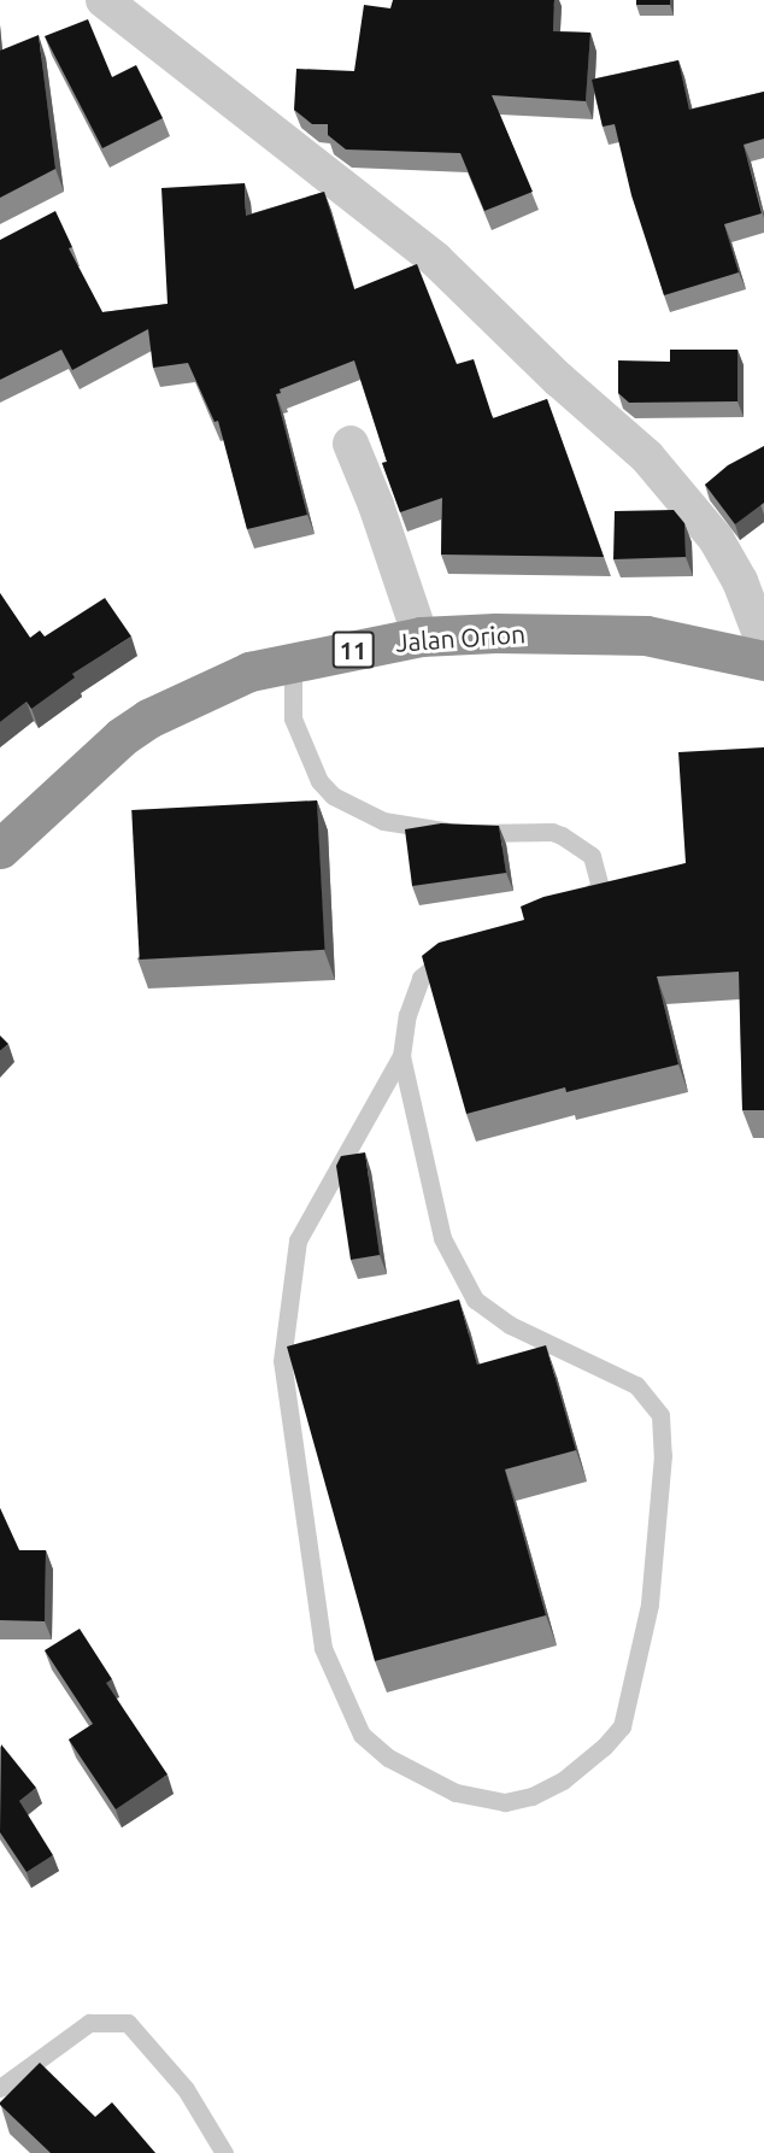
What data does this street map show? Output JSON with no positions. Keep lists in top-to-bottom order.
{
  "streets": {
    "highway": ["Jalan Orion", "11"]
  }
}
